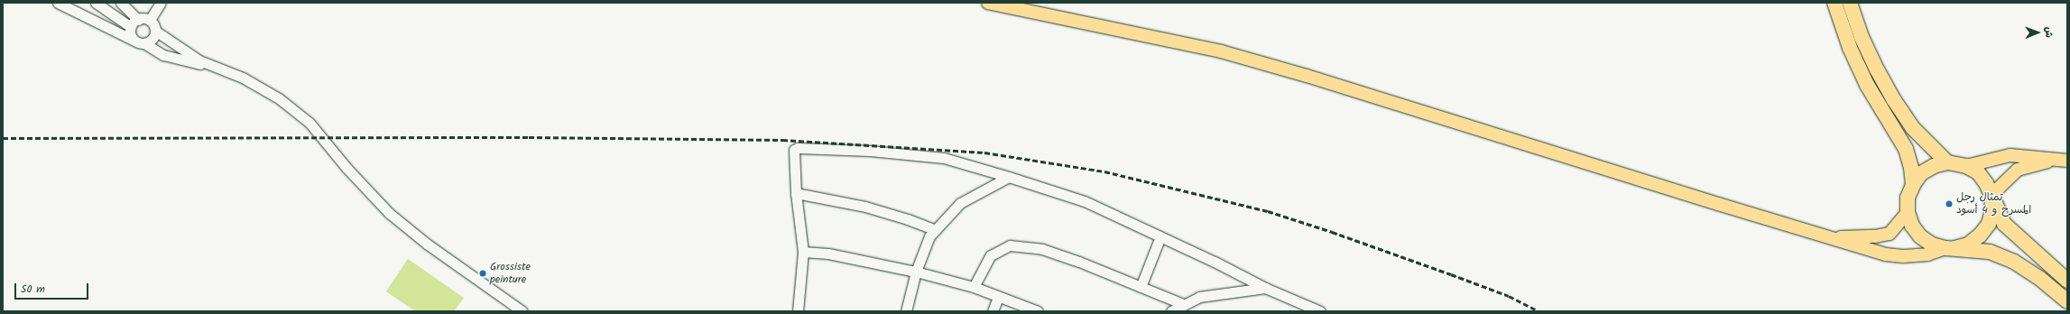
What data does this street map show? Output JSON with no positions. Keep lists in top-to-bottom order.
{
  "places": ["تمثال رجل المسرح و 4 أسود", "Grossiste peinture"],
  "scale_bar": "50 m",
  "north": "right"
}
